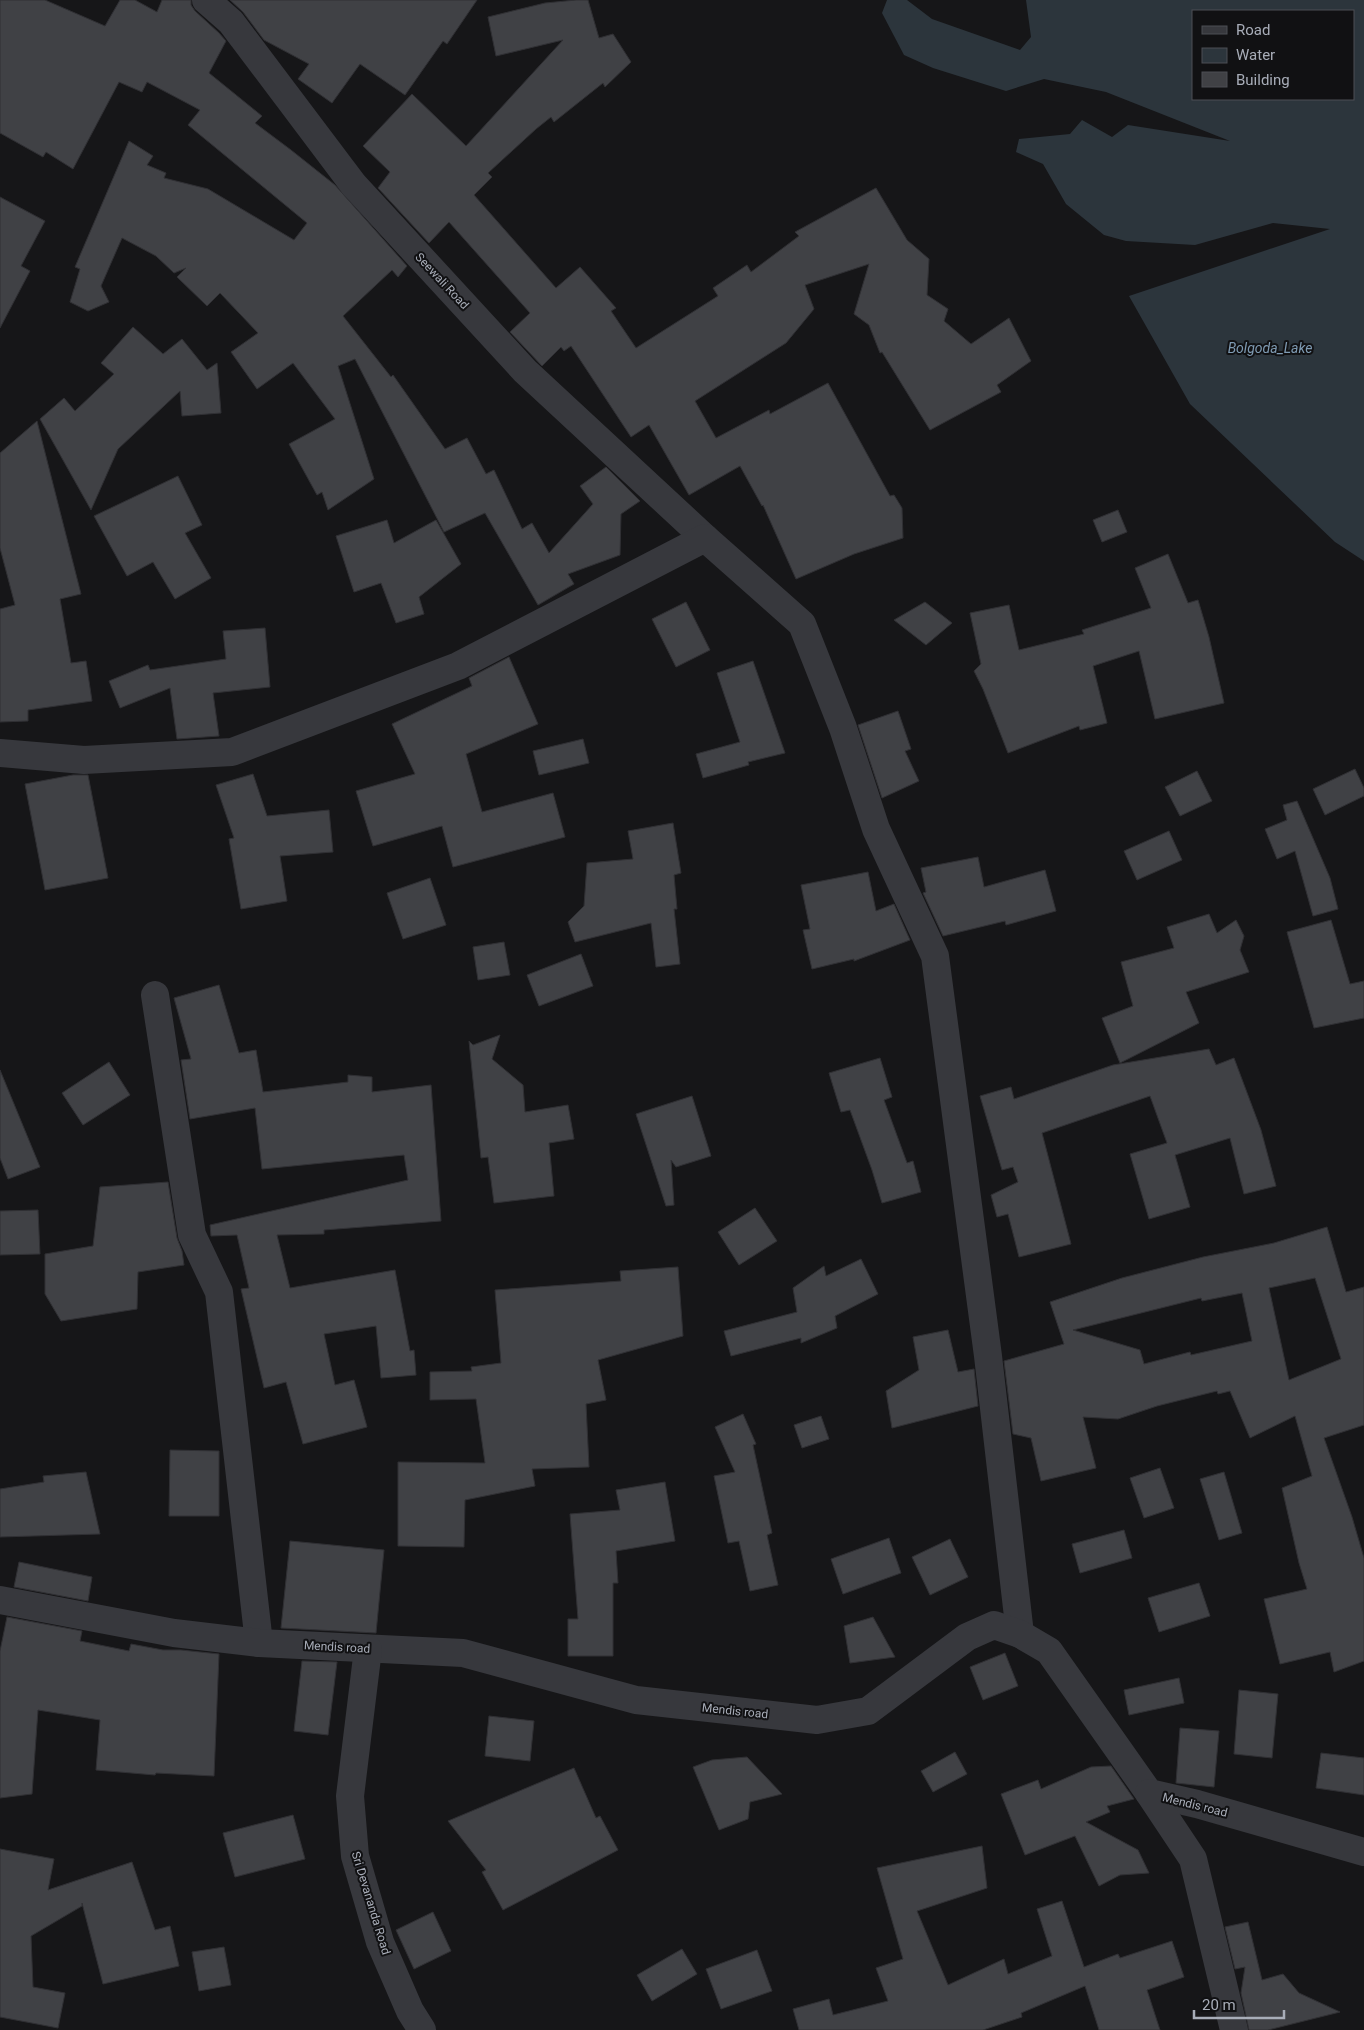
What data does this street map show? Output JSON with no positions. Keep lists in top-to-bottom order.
{
  "streets": {
    "street": ["Seewali Road", "Mendis road", "Sri Devananda Road"]
  },
  "crossings": [
    ["Seewali Road", "Mendis road"],
    ["Mendis road", "Sri Devananda Road"]
  ],
  "water": ["Bolgoda_Lake"],
  "legend": ["Road", "Water", "Building"],
  "scale_bar": "20 m"
}
